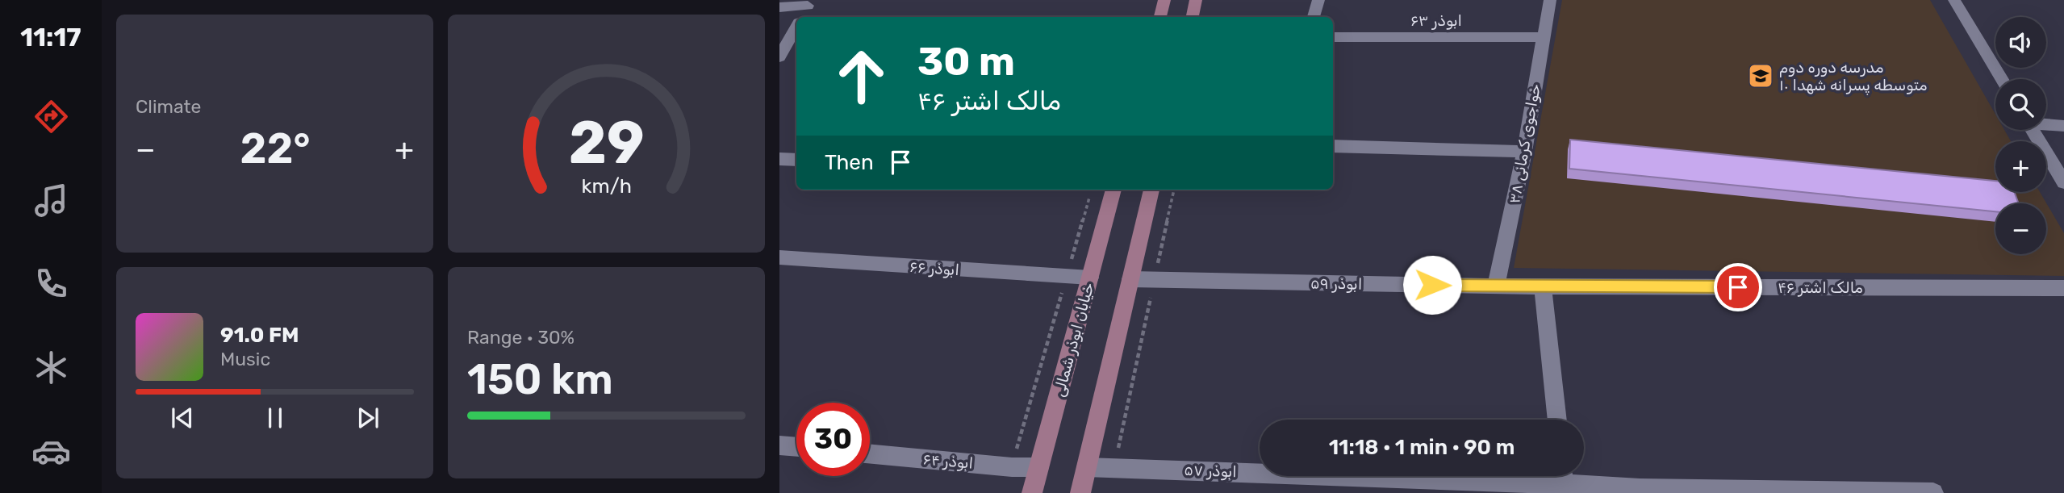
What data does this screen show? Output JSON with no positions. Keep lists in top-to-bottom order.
{
  "streets": {
    "main road": ["خیابان ابوذر شمالی"],
    "street": [
      "ابوذر ۶۳",
      "خواجوی کرمانی ۳۸",
      "ابوذر ۶۶",
      "ابوذر ۵۹",
      "مالک اشتر ۴۶",
      "ابوذر ۶۴",
      "ابوذر ۵۷"
    ]
  },
  "crossings": [
    ["ابوذر ۶۳", "خواجوی کرمانی ۳۸"],
    ["خواجوی کرمانی ۳۸", "ابوذر ۵۹"],
    ["ابوذر ۶۶", "خیابان ابوذر شمالی"],
    ["ابوذر ۵۹", "مالک اشتر ۴۶"],
    ["خیابان ابوذر شمالی", "ابوذر ۶۴"]
  ],
  "places": {
    "school or university": ["مدرسه دوره دوم متوسطه پسرانه شهدا ۱۰"]
  },
  "page": {
    "tabs": "11:17",
    "tile": [
      "Climate",
      ["Range · 30%", "150 km"]
    ],
    "map_buttons": ["+", "−"],
    "turn": ["30 m", "مالک اشتر ۴۶"],
    "heat": ["−", "22°", "+"],
    "then": "Then",
    "song": ["91.0 FM", "Music"],
    "limit": "30",
    "trip": "11:18 · 1 min · 90 m",
    "gauge": ["29", "km/h"]
  }
}
